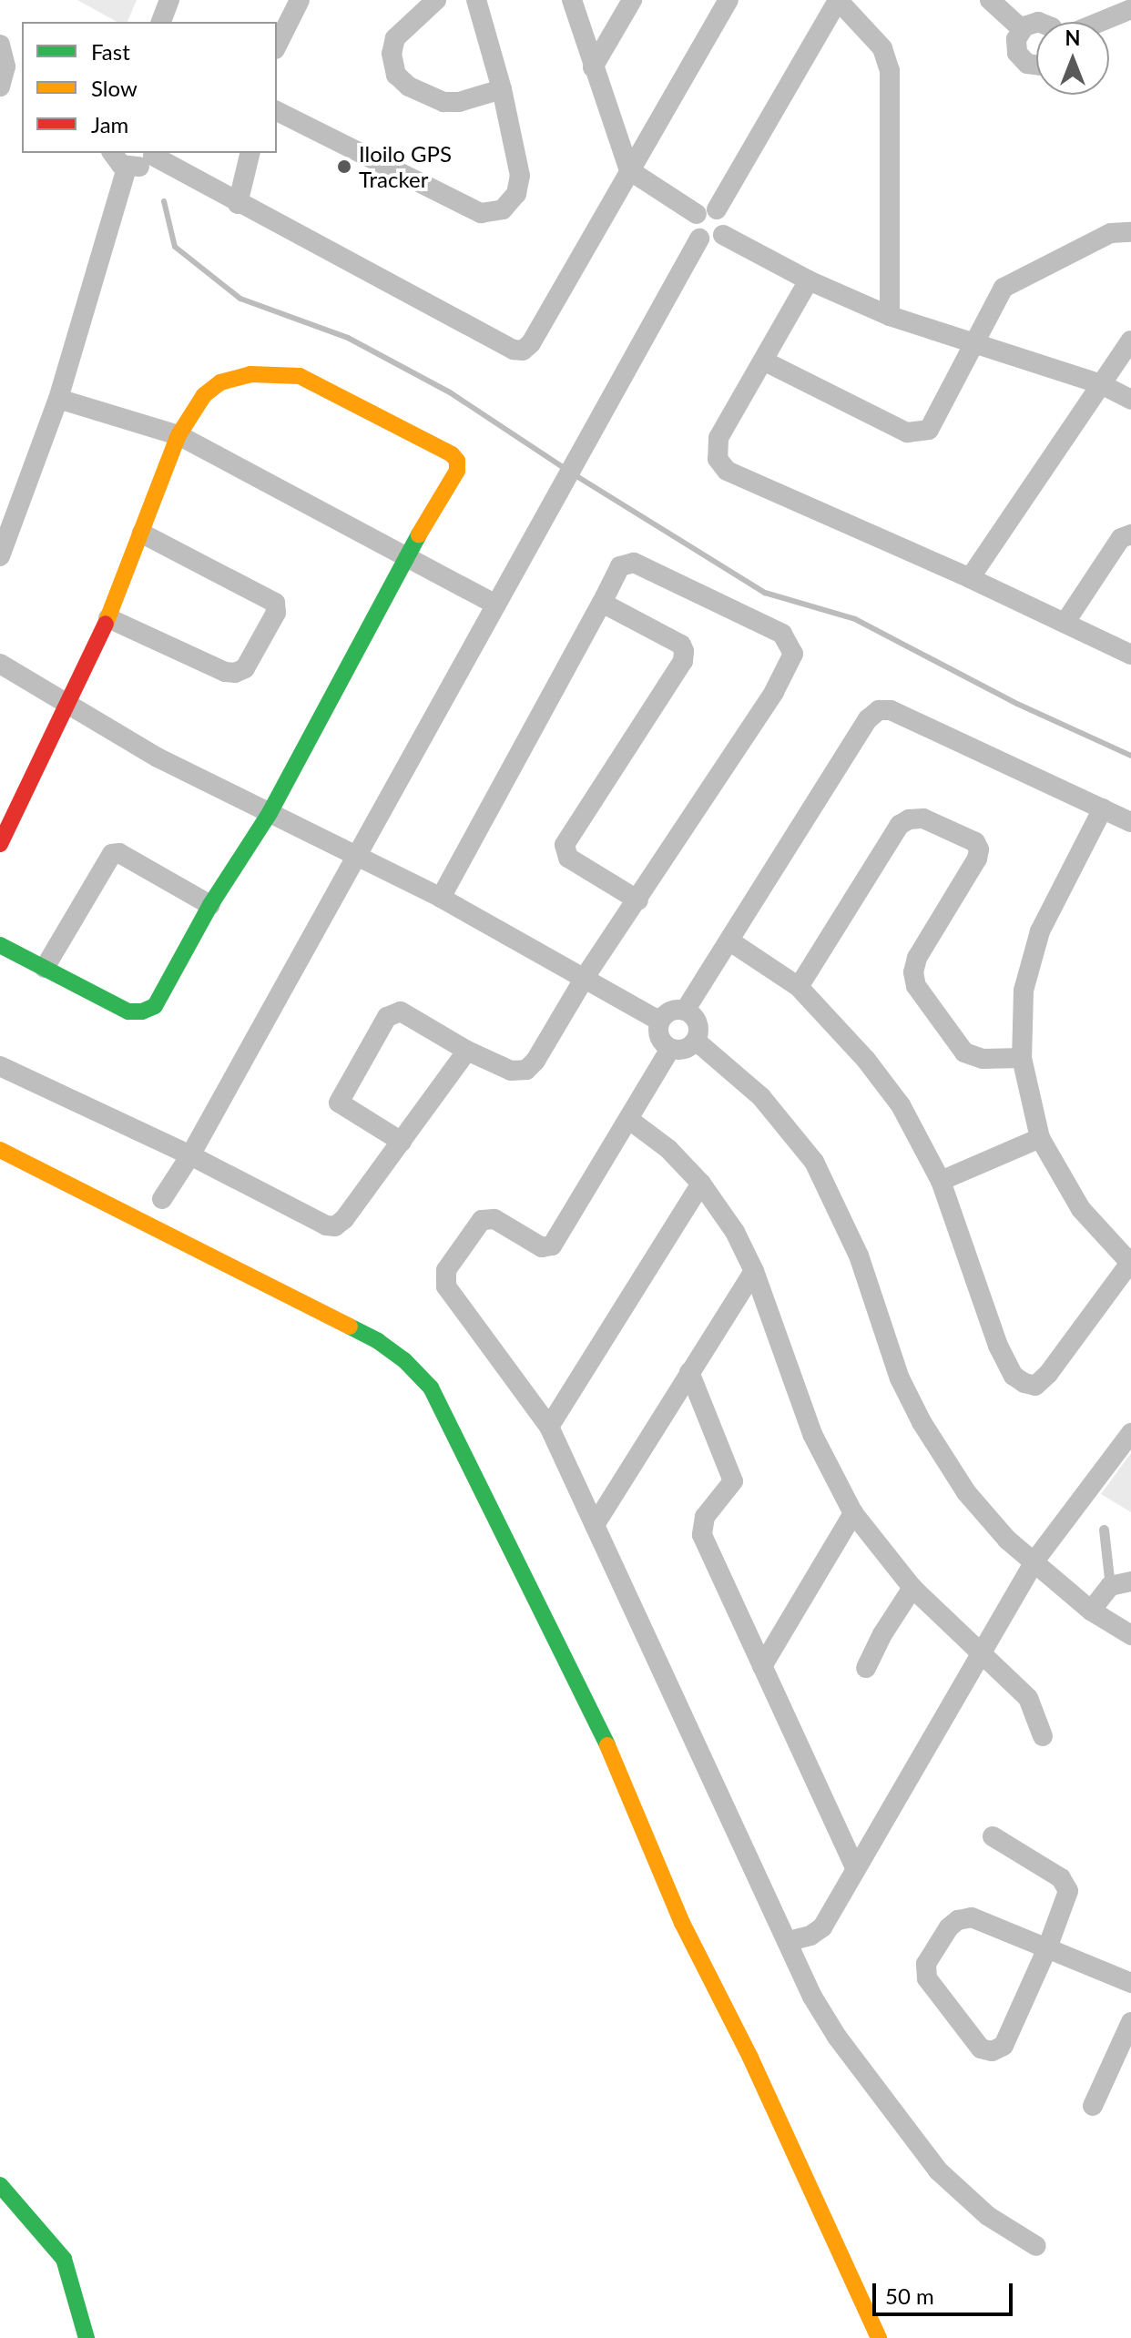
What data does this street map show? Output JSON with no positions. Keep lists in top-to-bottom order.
{
  "places": ["Iloilo GPS Tracker"],
  "legend": ["Fast", "Slow", "Jam"],
  "scale_bar": "50 m",
  "north": "top"
}
